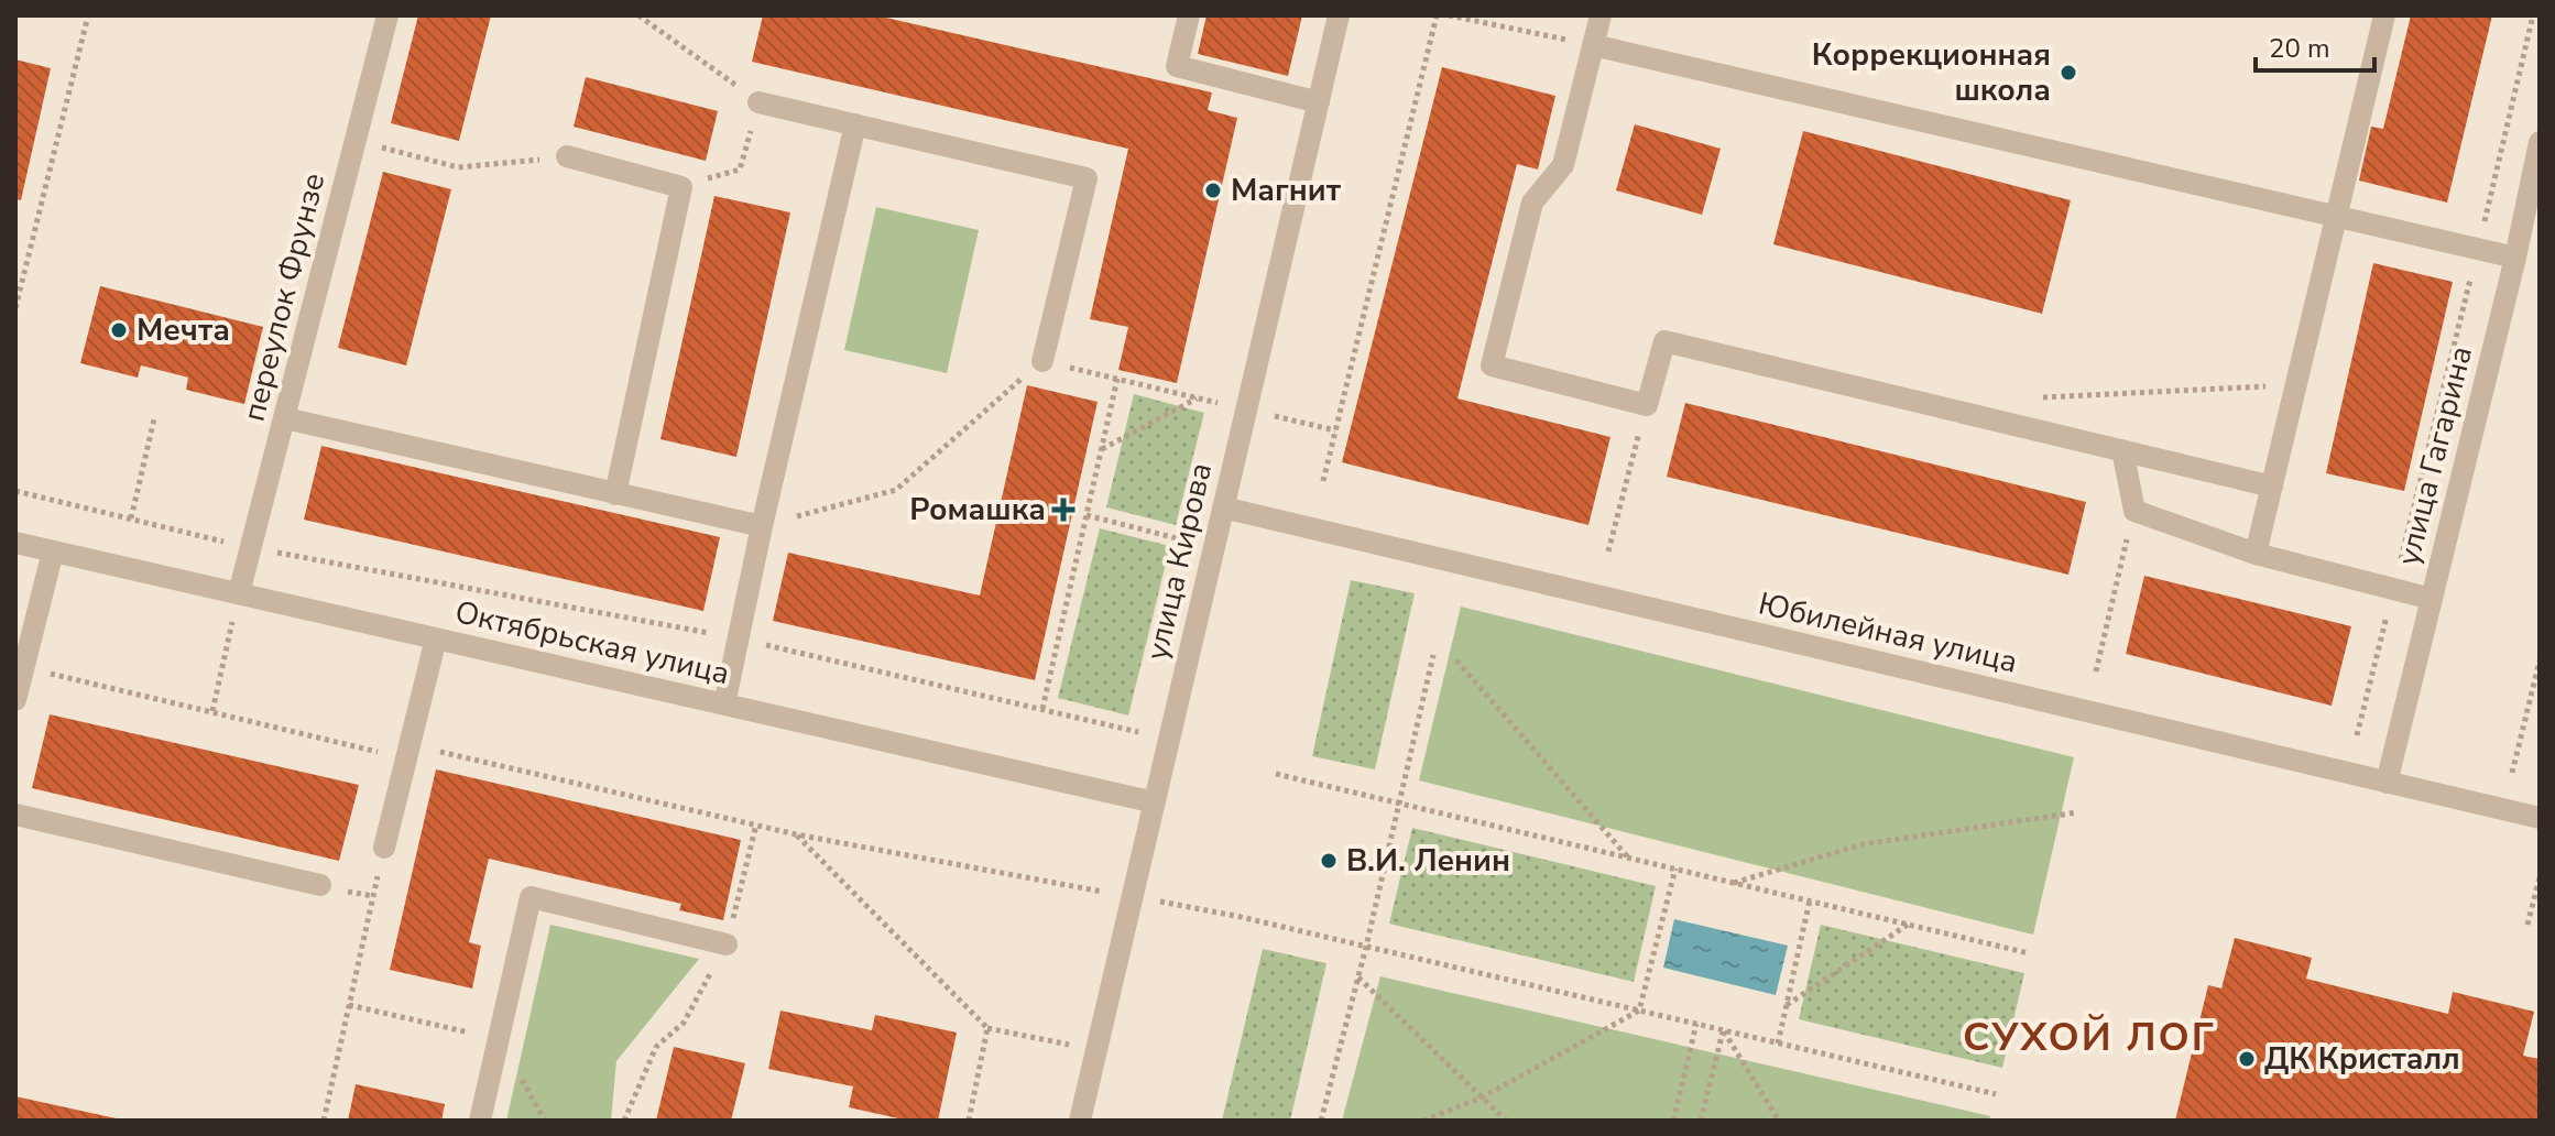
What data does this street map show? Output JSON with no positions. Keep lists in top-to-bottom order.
{
  "streets": {
    "street": [
      "переулок Фрунзе",
      "улица Гагарина",
      "улица Кирова",
      "Юбилейная улица",
      "Октябрьская улица"
    ]
  },
  "crossings": [
    ["переулок Фрунзе", "Октябрьская улица"],
    ["улица Гагарина", "Юбилейная улица"],
    ["улица Кирова", "Юбилейная улица"],
    ["улица Кирова", "Октябрьская улица"]
  ],
  "districts": ["СУХОЙ ЛОГ"],
  "places": {
    "other": [
      "Коррекционная школа",
      "Магнит",
      "Мечта",
      "В.И. Ленин",
      "ДК Кристалл"
    ],
    "health": ["Ромашка"]
  },
  "scale_bar": "20 m"
}
